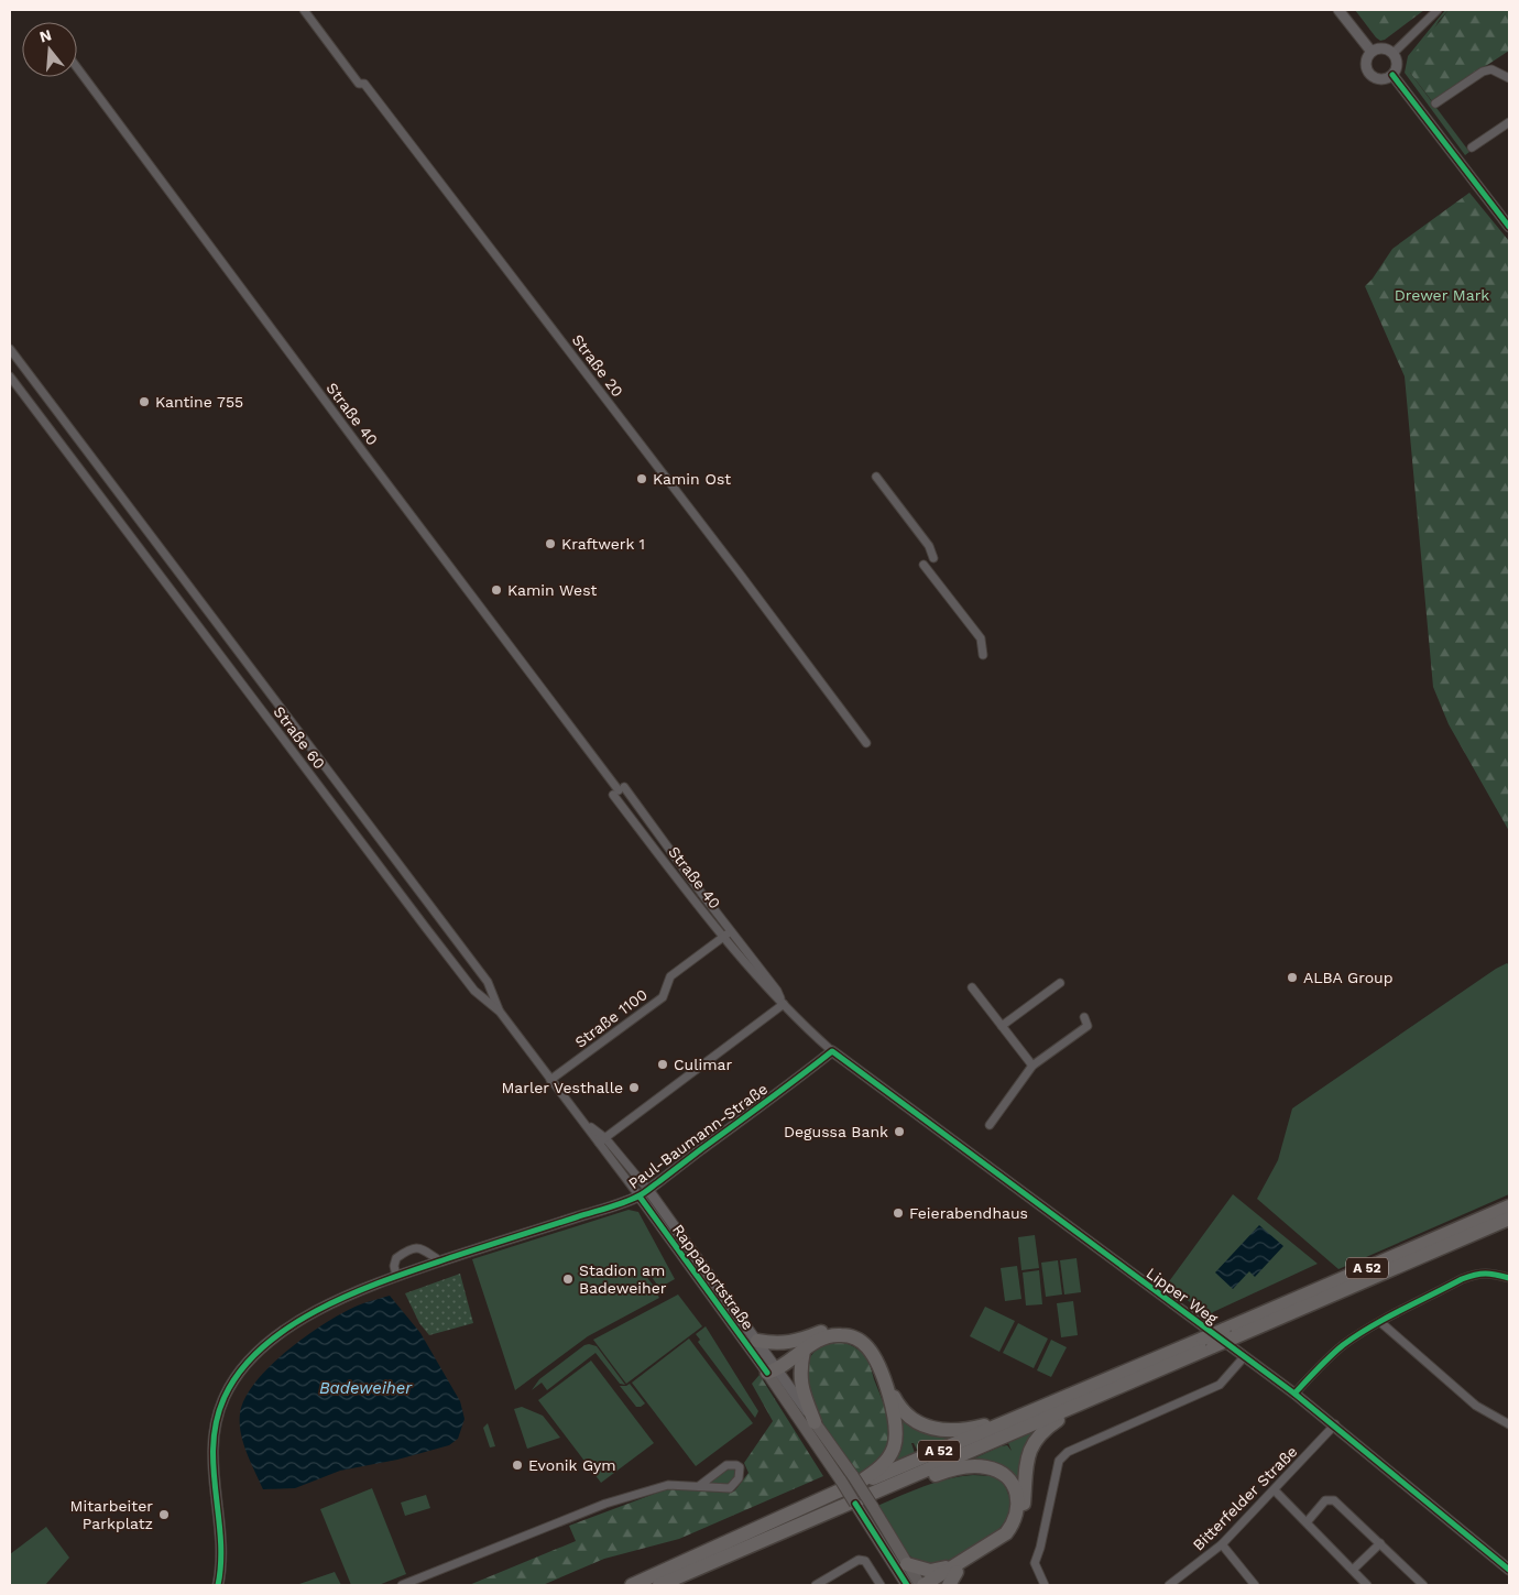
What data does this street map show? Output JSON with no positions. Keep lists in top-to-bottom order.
{
  "streets": {
    "highway": ["A 52"],
    "main road": ["Paul-Baumann-Straße", "Rappaportstraße", "Lipper Weg"],
    "street": [
      "Straße 20",
      "Straße 40",
      "Straße 60",
      "Straße 1100",
      "Bitterfelder Straße"
    ]
  },
  "crossings": [
    ["Straße 40", "Straße 1100"],
    ["Straße 60", "Straße 1100"],
    ["Straße 60", "Paul-Baumann-Straße"],
    ["Paul-Baumann-Straße", "Rappaportstraße"],
    ["Paul-Baumann-Straße", "Lipper Weg"],
    ["A 52", "Rappaportstraße"],
    ["Lipper Weg", "Bitterfelder Straße"]
  ],
  "water": ["Badeweiher"],
  "parks": ["Drewer Mark"],
  "places": [
    "Kantine 755",
    "Kamin Ost",
    "Kraftwerk 1",
    "Kamin West",
    "ALBA Group",
    "Culimar",
    "Marler Vesthalle",
    "Degussa Bank",
    "Feierabendhaus",
    "Stadion am Badeweiher",
    "Evonik Gym",
    "Mitarbeiter Parkplatz"
  ],
  "north": "top"
}
